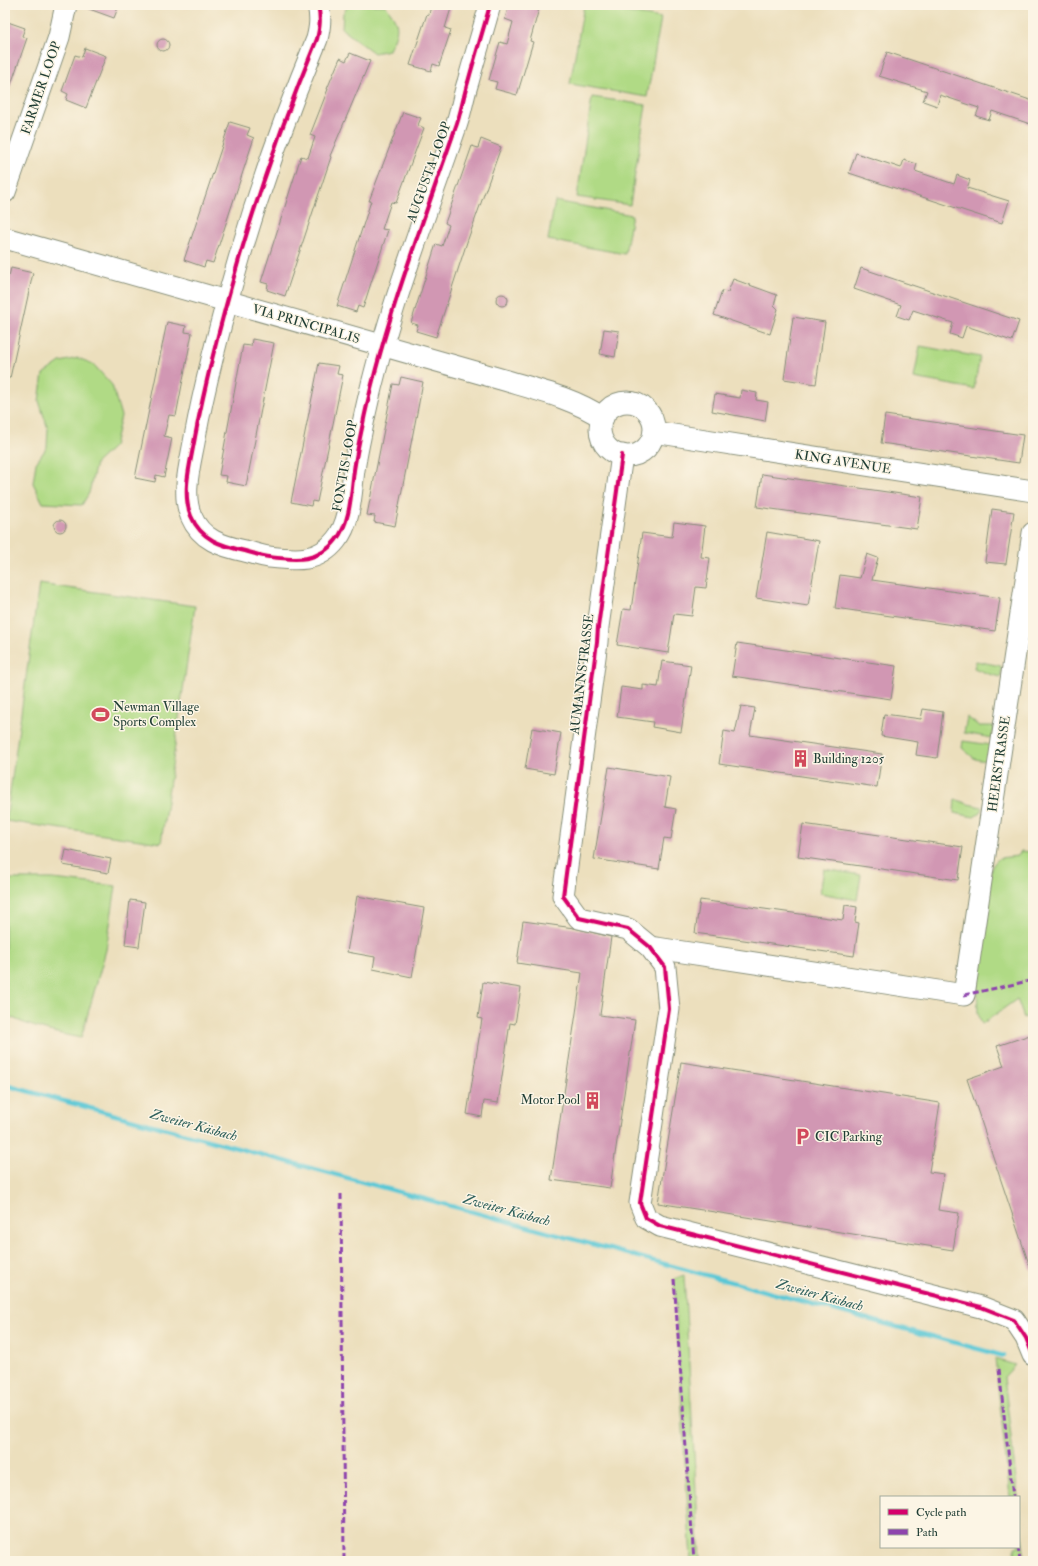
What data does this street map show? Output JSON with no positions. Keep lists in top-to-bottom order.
{
  "streets": {
    "street": [
      "FARMER LOOP",
      "AUGUSTA LOOP",
      "VIA PRINCIPALIS",
      "KING AVENUE",
      "FONTIS LOOP",
      "AUMANNSTRASSE",
      "HEERSTRASSE"
    ]
  },
  "crossings": [
    ["AUGUSTA LOOP", "VIA PRINCIPALIS"],
    ["AUGUSTA LOOP", "FONTIS LOOP"],
    ["VIA PRINCIPALIS", "KING AVENUE"],
    ["VIA PRINCIPALIS", "FONTIS LOOP"],
    ["VIA PRINCIPALIS", "AUMANNSTRASSE"],
    ["KING AVENUE", "AUMANNSTRASSE"],
    ["AUMANNSTRASSE", "HEERSTRASSE"]
  ],
  "water": ["Zweiter Käsbach"],
  "places": {
    "sports": ["Newman Village Sports Complex"],
    "building": ["Building 1205", "Motor Pool"],
    "parking": ["CIC Parking"]
  },
  "legend": ["Cycle path", "Path"]
}
